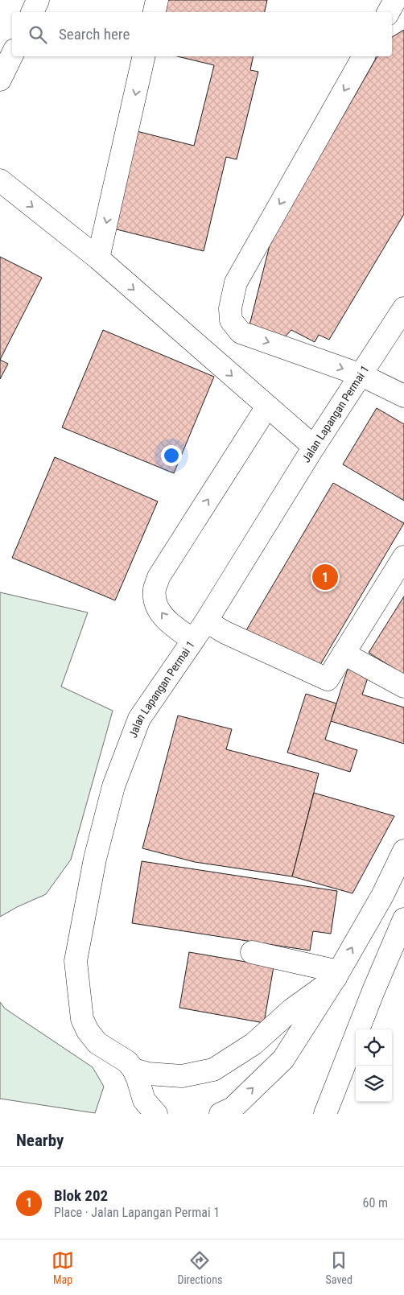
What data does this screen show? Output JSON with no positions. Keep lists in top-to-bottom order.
{
  "streets": {
    "street": ["Jalan Lapangan Permai 1"]
  },
  "page": {
    "search": "Search here",
    "pins": "1",
    "heading": "Nearby",
    "list": [
      {
        "mark": "1",
        "name": "Blok 202",
        "note": "Place · Jalan Lapangan Permai 1",
        "value": "60 m"
      }
    ],
    "nav": ["Map", "Directions", "Saved"]
  }
}
